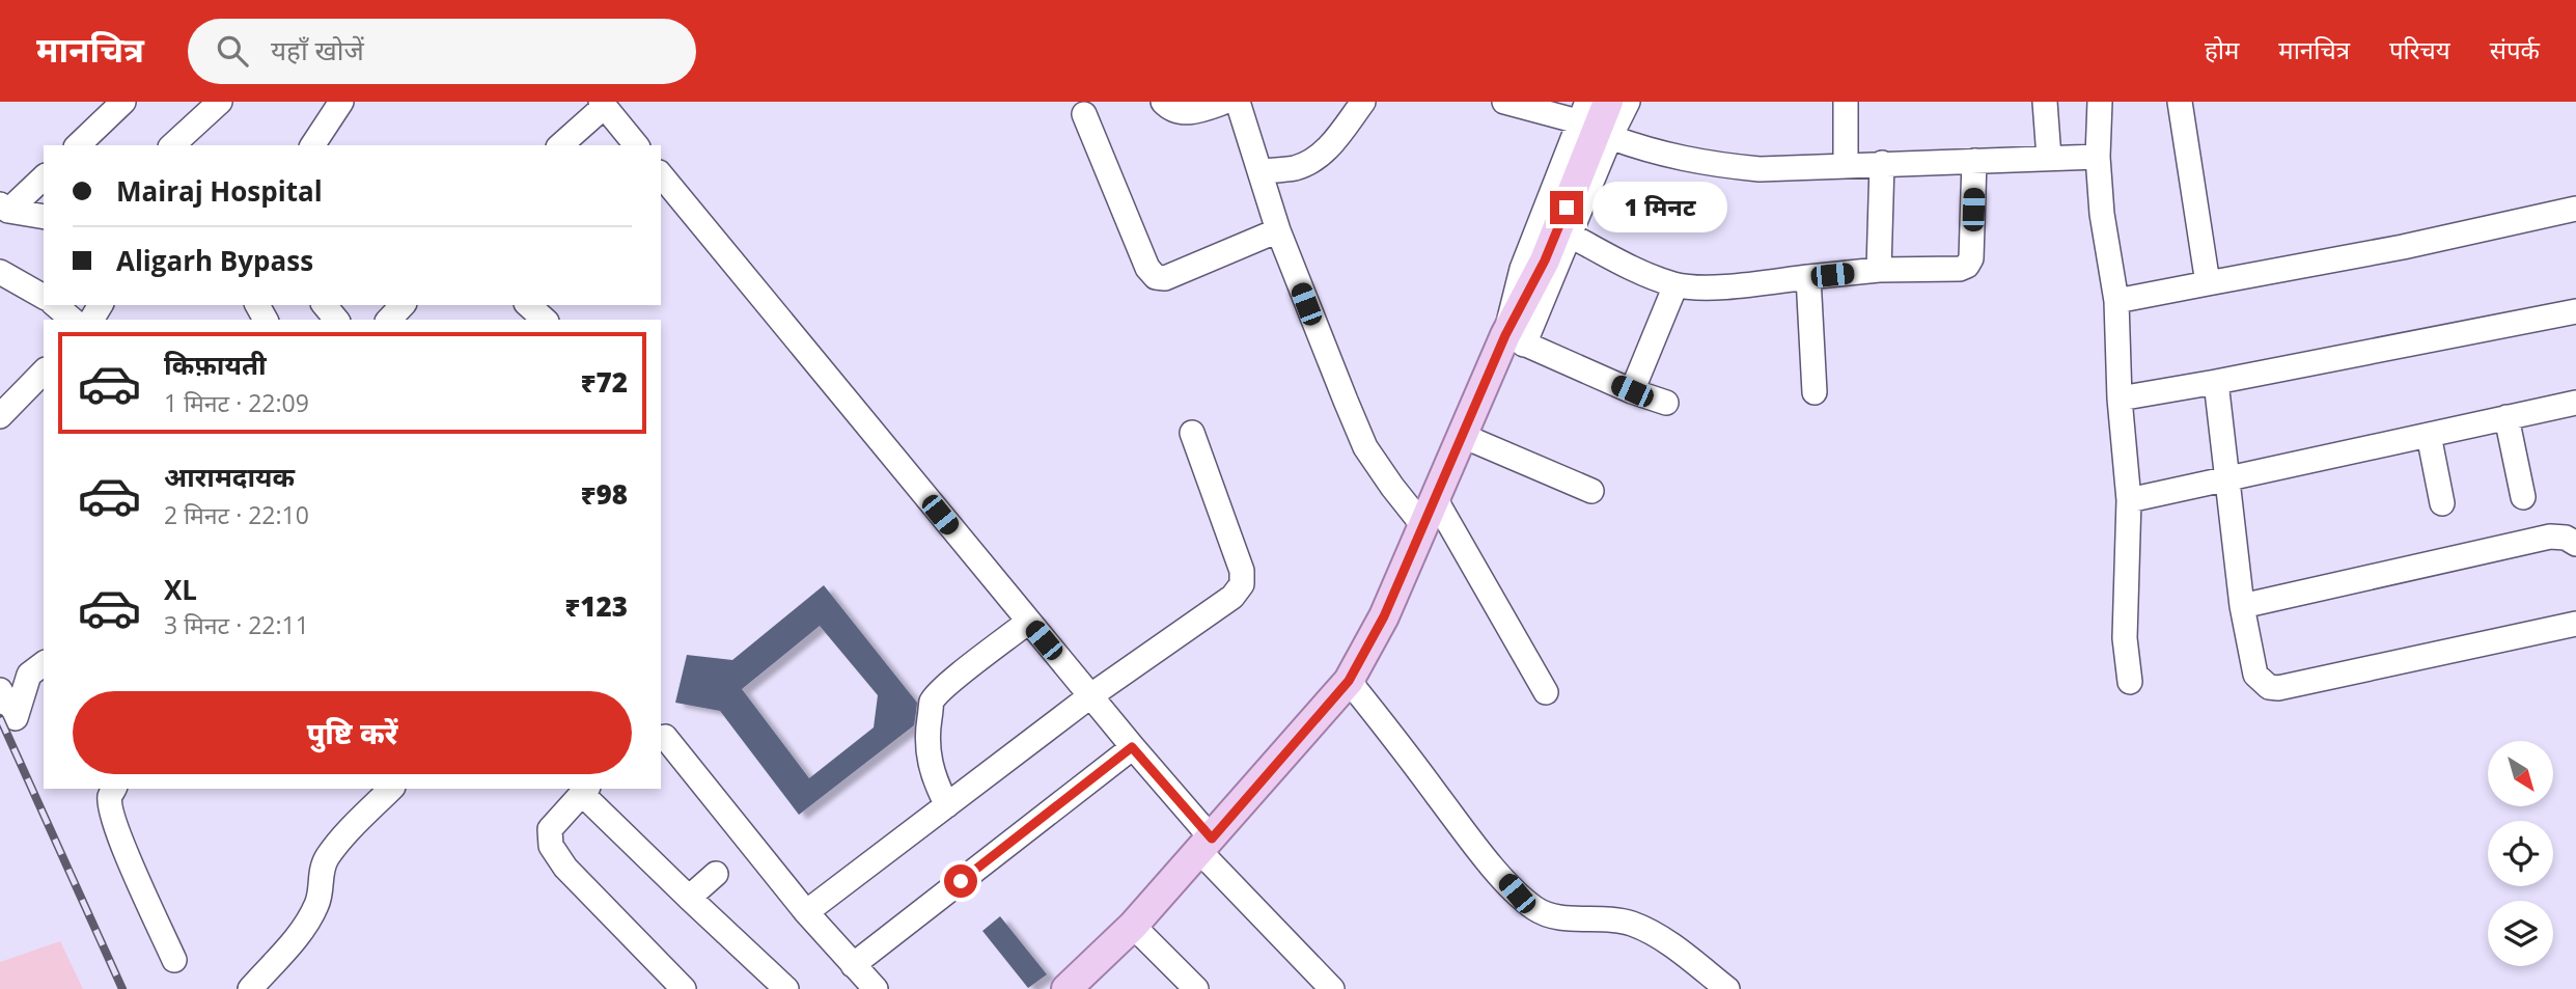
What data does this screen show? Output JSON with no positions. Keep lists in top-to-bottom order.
{
  "north": "bottom right",
  "page": {
    "header": "मानचित्र",
    "search": "यहाँ खोजें",
    "nav": [
      "होम",
      "मानचित्र",
      "परिचय",
      "संपर्क"
    ],
    "banner": ["Mairaj Hospital", "Aligarh Bypass"],
    "bubble": "1 मिनट",
    "list": [
      {
        "name": "किफ़ायती",
        "note": "1 मिनट · 22:09",
        "value": "₹72"
      },
      {
        "name": "आरामदायक",
        "note": "2 मिनट · 22:10",
        "value": "₹98"
      },
      {
        "name": "XL",
        "note": "3 मिनट · 22:11",
        "value": "₹123"
      }
    ],
    "buttons": "पुष्टि करें"
  }
}
